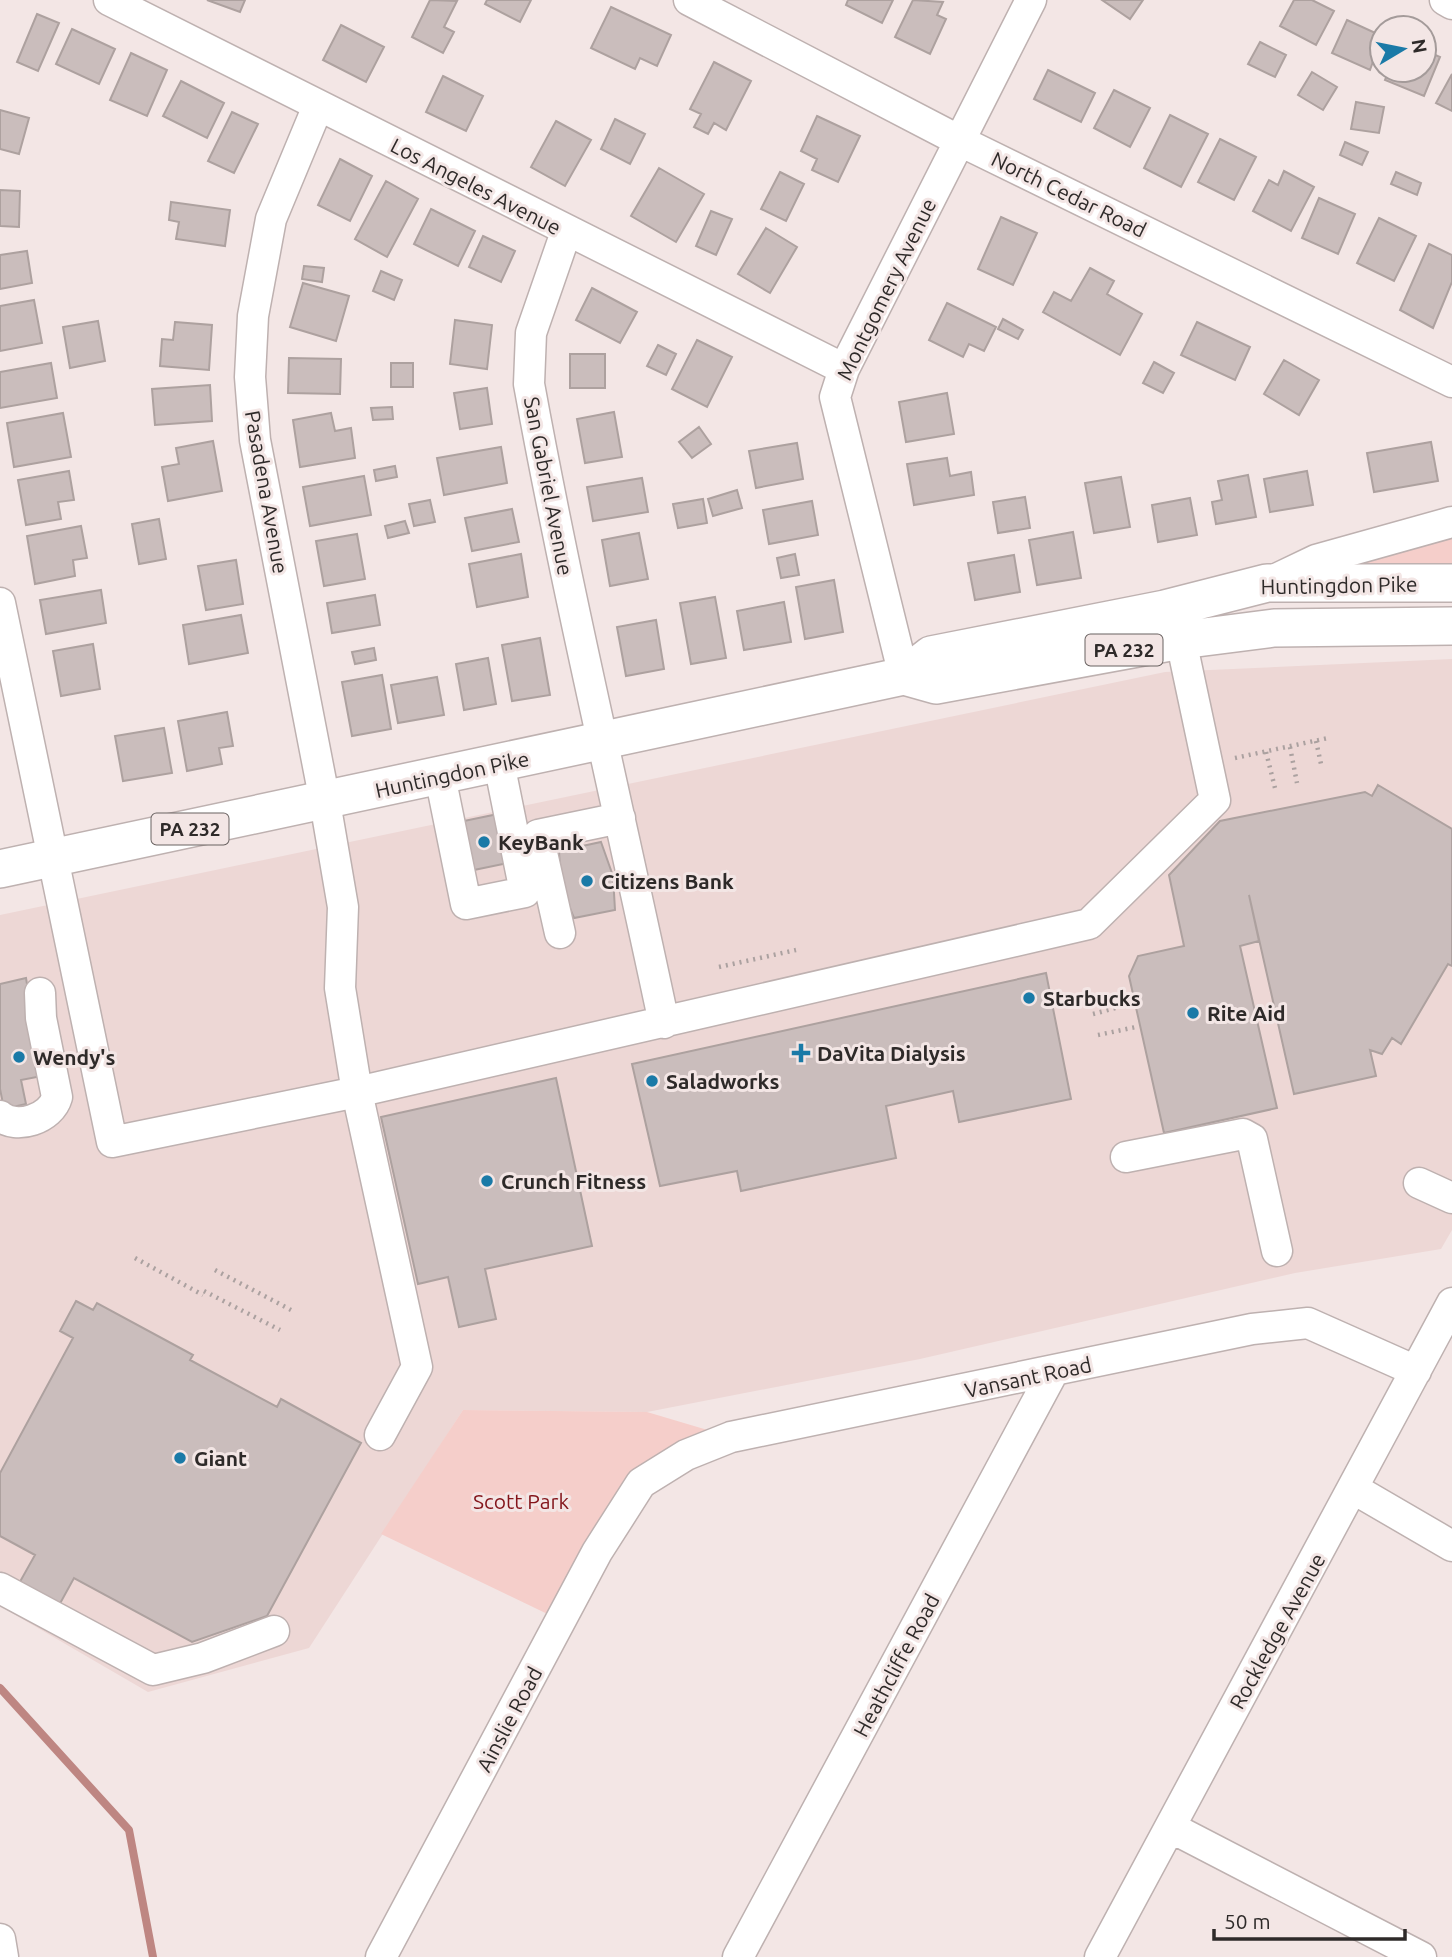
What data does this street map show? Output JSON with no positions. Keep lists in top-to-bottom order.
{
  "streets": {
    "main road": ["Huntingdon Pike", "PA 232"],
    "street": [
      "Los Angeles Avenue",
      "North Cedar Road",
      "Montgomery Avenue",
      "San Gabriel Avenue",
      "Pasadena Avenue",
      "Vansant Road",
      "Rockledge Avenue",
      "Heathcliffe Road",
      "Ainslie Road"
    ]
  },
  "crossings": [
    ["Los Angeles Avenue", "Montgomery Avenue"],
    ["Los Angeles Avenue", "San Gabriel Avenue"],
    ["Los Angeles Avenue", "Pasadena Avenue"],
    ["North Cedar Road", "Montgomery Avenue"],
    ["Montgomery Avenue", "Huntingdon Pike"],
    ["San Gabriel Avenue", "Huntingdon Pike"],
    ["Pasadena Avenue", "Huntingdon Pike"],
    ["Vansant Road", "Rockledge Avenue"],
    ["Vansant Road", "Heathcliffe Road"],
    ["Vansant Road", "Ainslie Road"]
  ],
  "parks": ["Scott Park"],
  "places": {
    "other": [
      "KeyBank",
      "Citizens Bank",
      "Starbucks",
      "Rite Aid",
      "Wendy's",
      "Saladworks",
      "Crunch Fitness",
      "Giant"
    ],
    "health": ["DaVita Dialysis"]
  },
  "scale_bar": "50 m",
  "north": "right"
}
